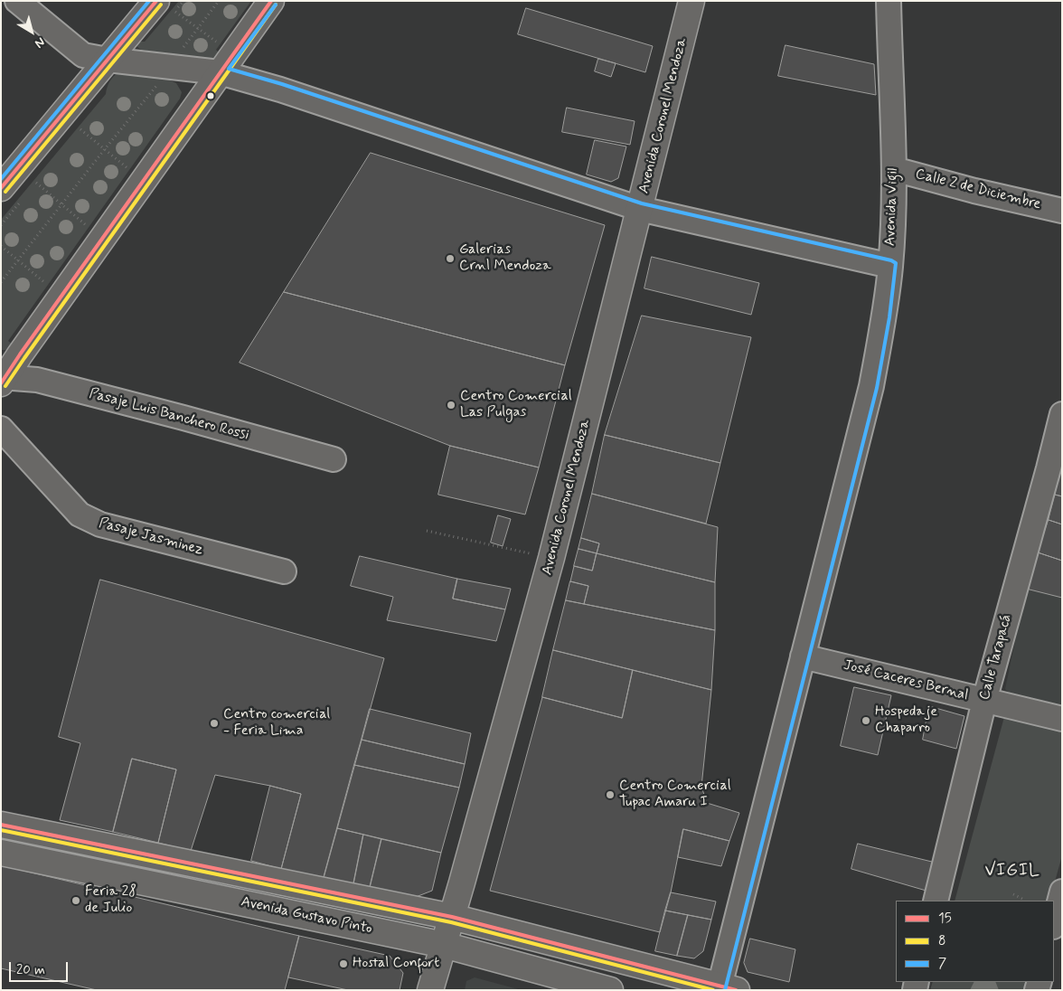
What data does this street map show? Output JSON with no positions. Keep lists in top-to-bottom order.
{
  "streets": {
    "main road": ["Avenida Coronel Mendoza", "Avenida Gustavo Pinto"],
    "street": [
      "Calle 2 de Diciembre",
      "Avenida Vigil",
      "Pasaje Luis Banchero Rossi",
      "Pasaje Jasminez",
      "Calle Tarapacá",
      "José Caceres Bernal"
    ]
  },
  "crossings": [
    ["Avenida Coronel Mendoza", "Avenida Gustavo Pinto"],
    ["Calle 2 de Diciembre", "Avenida Vigil"],
    ["Avenida Vigil", "José Caceres Bernal"],
    ["Avenida Vigil", "Avenida Gustavo Pinto"],
    ["Calle Tarapacá", "José Caceres Bernal"]
  ],
  "districts": ["VIGIL"],
  "places": [
    "Galerias Crnl Mendoza",
    "Centro Comercial Las Pulgas",
    "Hospedaje Chaparro",
    "Centro comercial - Feria Lima",
    "Centro Comercial Tupac Amaru I",
    "Feria 28 de Julio",
    "Hostal Confort"
  ],
  "lines": ["transit line 15", "transit line 7", "transit line 8"],
  "legend": ["15", "8", "7"],
  "scale_bar": "20 m",
  "north": "bottom right"
}
